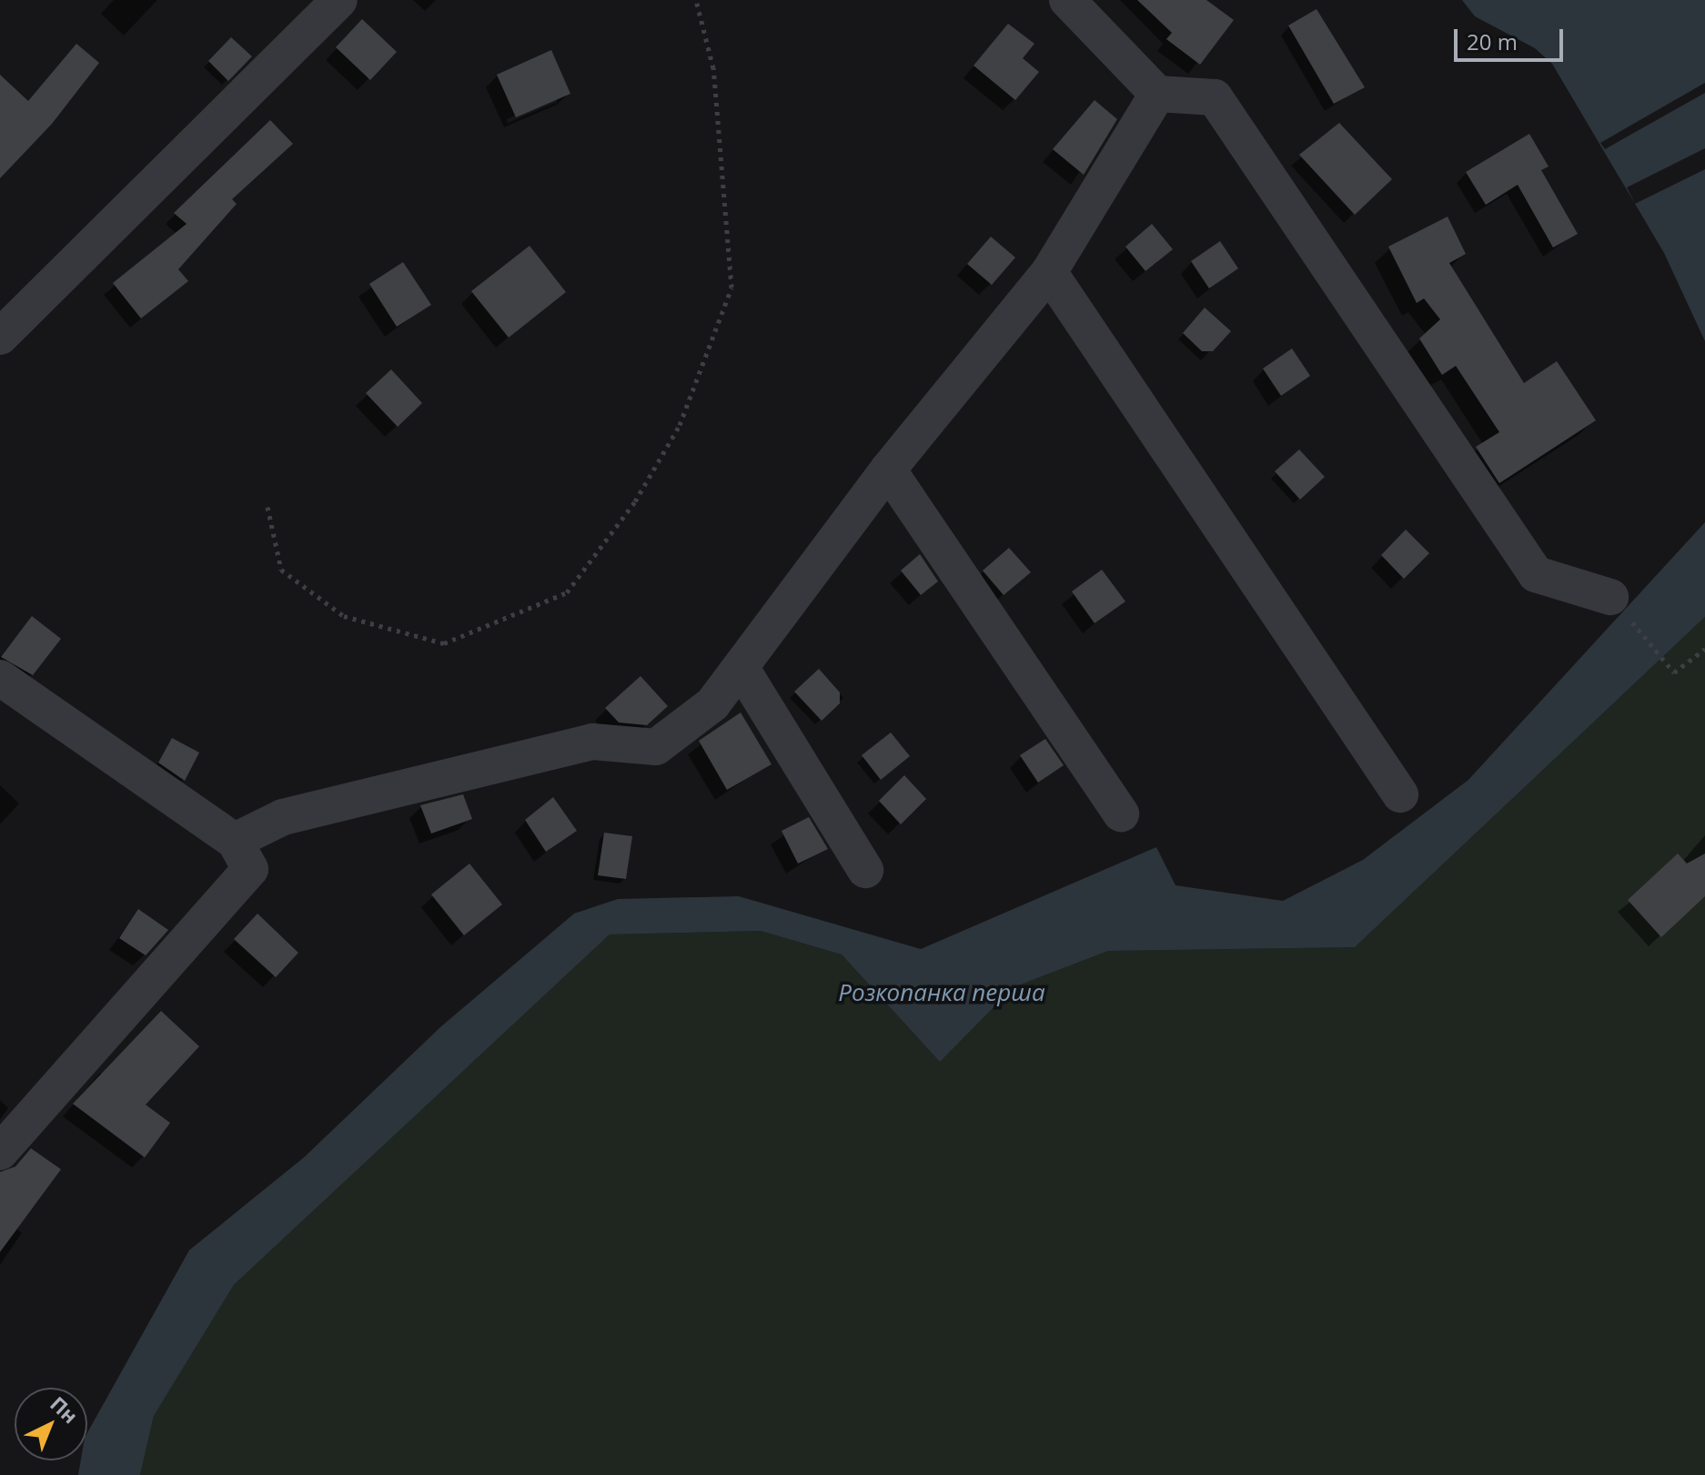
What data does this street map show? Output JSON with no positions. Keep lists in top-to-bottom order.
{
  "water": ["Розкопанка перша"],
  "scale_bar": "20 m",
  "north": "top right"
}
